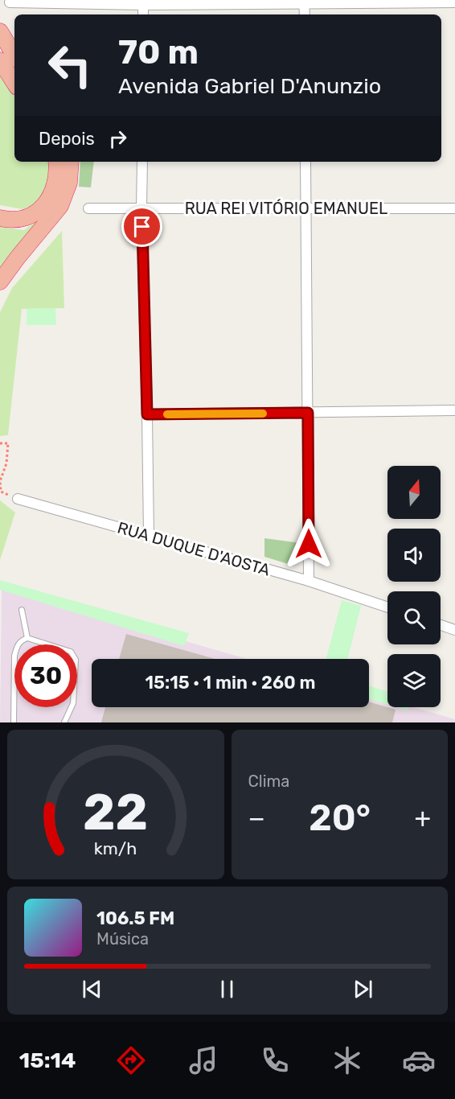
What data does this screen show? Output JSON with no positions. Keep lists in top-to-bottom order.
{
  "streets": {
    "street": ["RUA REI VITÓRIO EMANUEL", "RUA DUQUE D'AOSTA"]
  },
  "north": "top",
  "page": {
    "turn": ["70 m", "Avenida Gabriel D'Anunzio"],
    "then": "Depois",
    "limit": "30",
    "trip": "15:15 · 1 min · 260 m",
    "tile": "Clima",
    "heat": ["−", "20°", "+"],
    "song": ["106.5 FM", "Música"],
    "tabs": "15:14",
    "gauge": ["22", "km/h"]
  }
}
